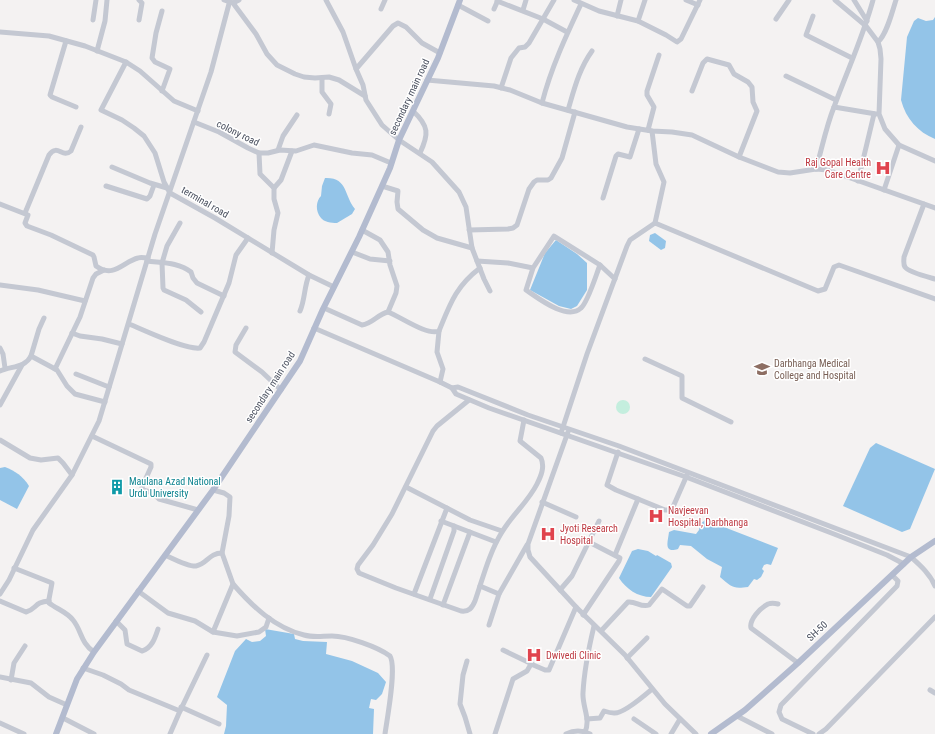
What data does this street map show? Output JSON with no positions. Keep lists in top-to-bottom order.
{
  "streets": {
    "main road": ["secondary main road", "SH-50"],
    "street": ["colony road", "terminal road"]
  },
  "crossings": [
    ["secondary main road", "colony road"],
    ["secondary main road", "terminal road"]
  ],
  "places": {
    "hospital": [
      "Raj Gopal Health Care Centre",
      "Navjeevan Hospital, Darbhanga",
      "Jyoti Research Hospital",
      "Dwivedi Clinic"
    ],
    "school or university": ["Darbhanga Medical College and Hospital"],
    "building": ["Maulana Azad National Urdu University"]
  }
}
